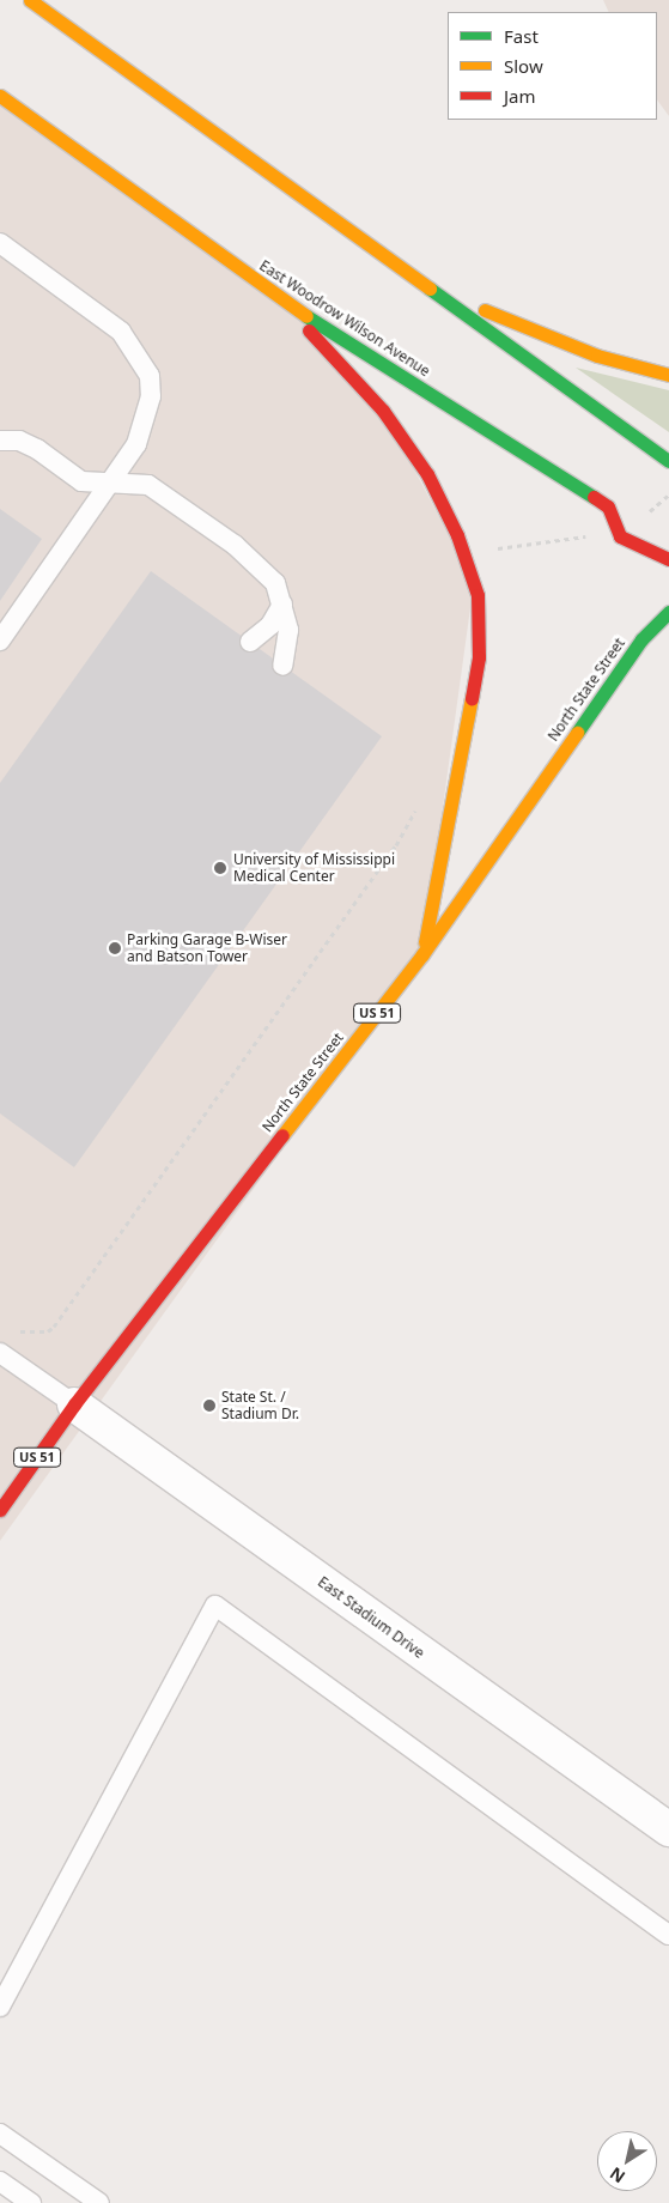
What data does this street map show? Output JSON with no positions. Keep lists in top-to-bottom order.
{
  "streets": {
    "main road": ["East Woodrow Wilson Avenue", "North State Street", "US 51"],
    "street": ["East Stadium Drive"]
  },
  "crossings": [
    ["North State Street", "East Stadium Drive"]
  ],
  "places": ["University of Mississippi Medical Center", "Parking Garage B-Wiser and Batson Tower", "State St. / Stadium Dr."],
  "legend": ["Fast", "Slow", "Jam"],
  "north": "bottom left"
}
